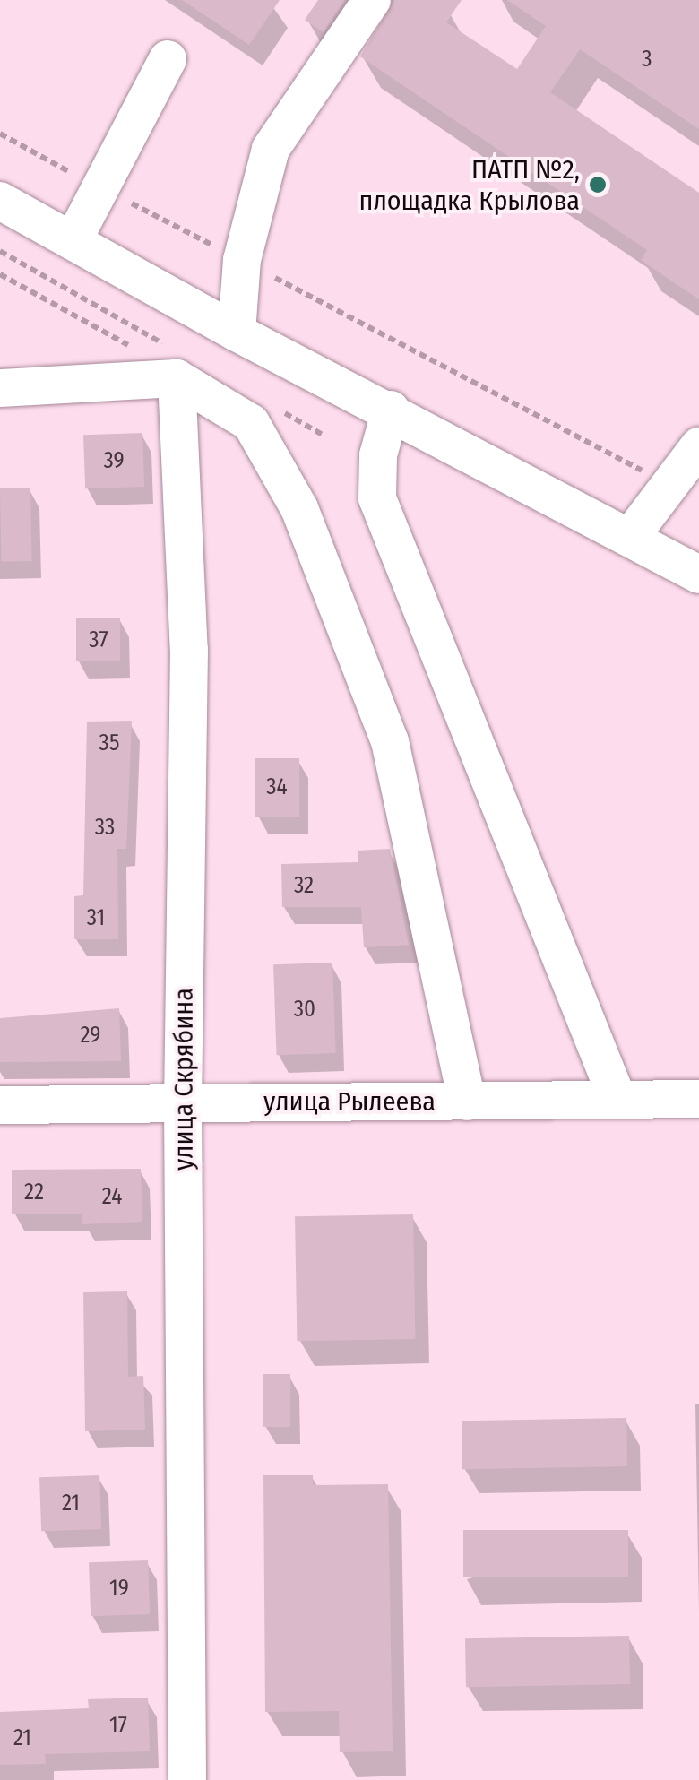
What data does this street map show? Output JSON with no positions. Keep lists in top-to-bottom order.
{
  "streets": {
    "street": ["улица Скрябина", "улица Рылеева"]
  },
  "crossings": [
    ["улица Скрябина", "улица Рылеева"]
  ],
  "places": ["ПАТП №2, площадка Крылова"],
  "house_numbers": [
    "3",
    "39",
    "37",
    "35",
    "34",
    "33",
    "32",
    "31",
    "30",
    "29",
    "22",
    "24",
    "21",
    "19",
    "17",
    "21"
  ]
}
